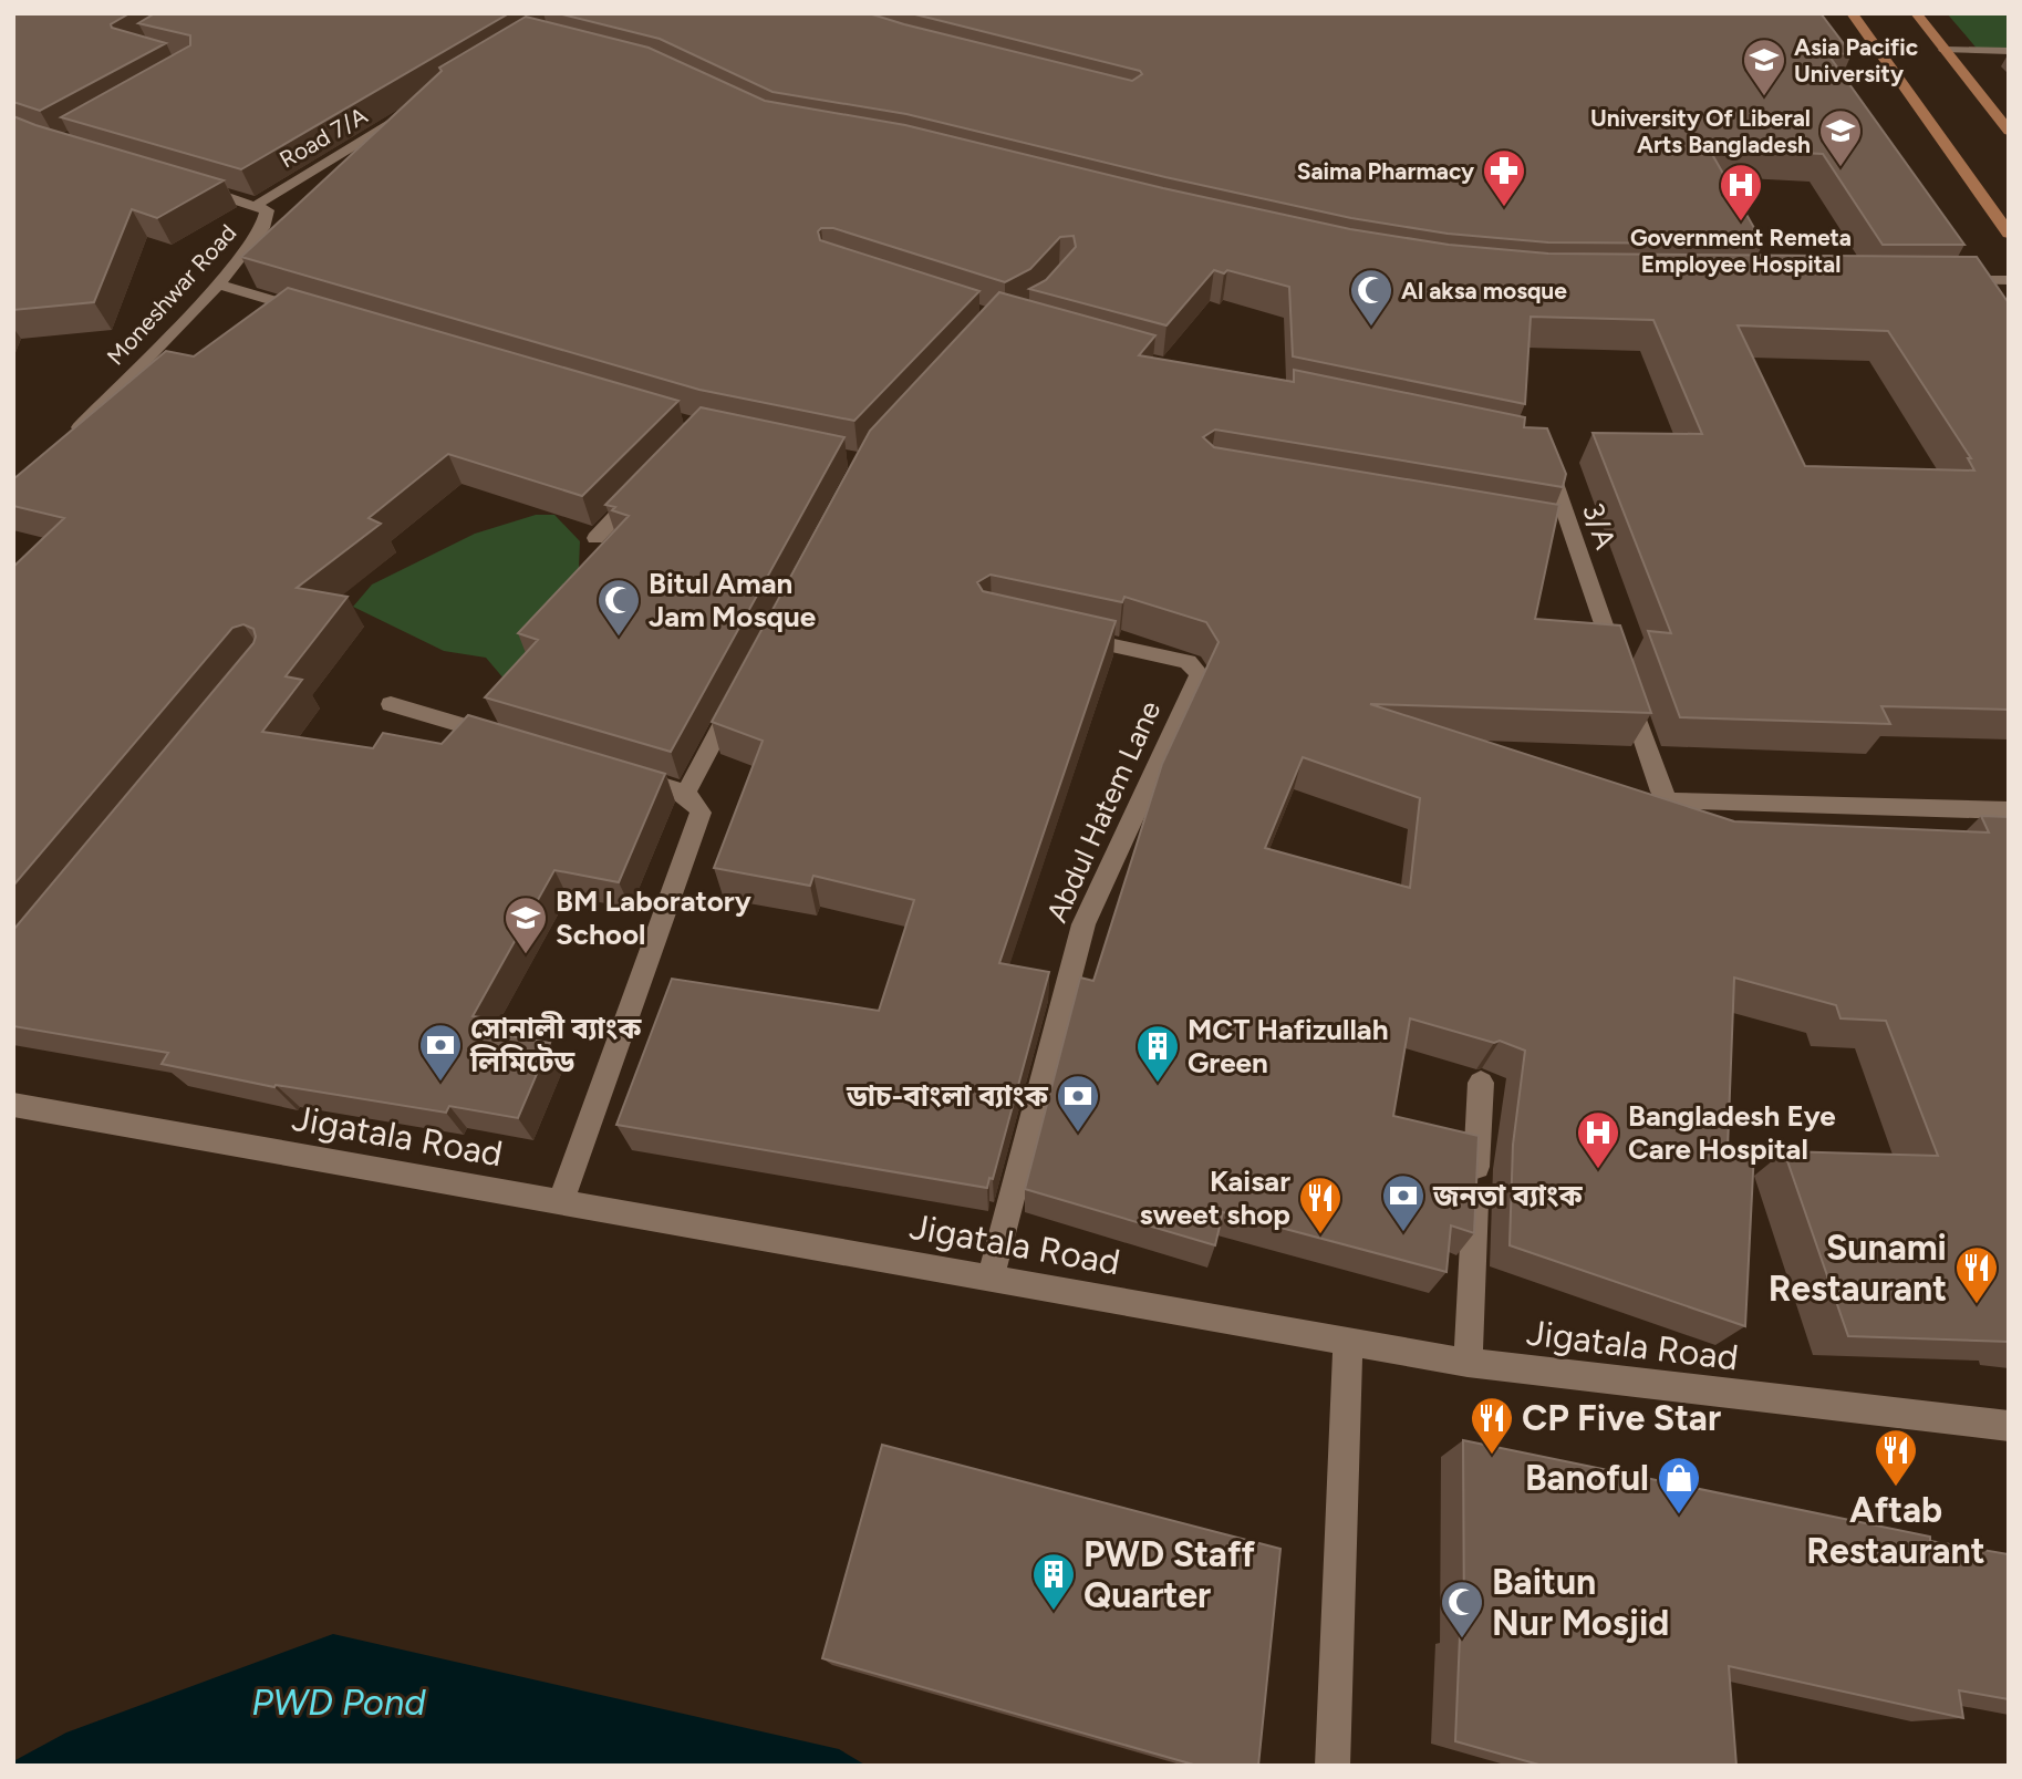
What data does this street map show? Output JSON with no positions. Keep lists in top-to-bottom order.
{
  "streets": {
    "street": [
      "Road 7/A",
      "Moneshwar Road",
      "3/A",
      "Abdul Hatem Lane",
      "Jigatala Road"
    ]
  },
  "crossings": [
    ["Road 7/A", "Moneshwar Road"],
    ["Abdul Hatem Lane", "Jigatala Road"]
  ],
  "water": ["PWD Pond"],
  "places": {
    "school or university": ["Asia Pacific University", "University Of Liberal Arts Bangladesh", "BM Laboratory School"],
    "pharmacy": ["Saima Pharmacy"],
    "hospital": ["Government Remeta Employee Hospital", "Bangladesh Eye Care Hospital"],
    "mosque": ["Al aksa mosque", "Bitul Aman Jam Mosque", "Baitun Nur Mosjid"],
    "bank": ["সোনালী ব্যাংক লিমিটেড", "ডাচ-বাংলা ব্যাংক", "জনতা ব্যাংক"],
    "building": ["MCT Hafizullah Green", "PWD Staff Quarter"],
    "restaurant": [
      "Kaisar sweet shop",
      "Sunami Restaurant",
      "CP Five Star",
      "Aftab Restaurant"
    ],
    "shop": ["Banoful"]
  }
}
